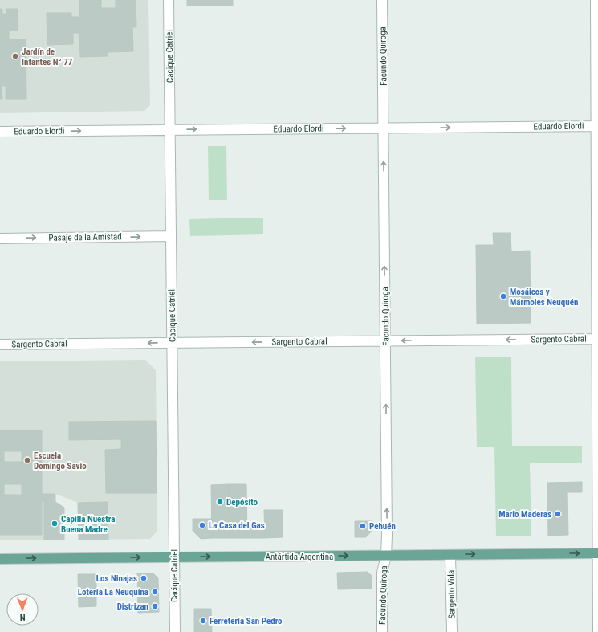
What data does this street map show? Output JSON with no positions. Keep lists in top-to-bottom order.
{
  "streets": {
    "main road": ["Antártida Argentina"],
    "street": [
      "Cacique Catriel",
      "Facundo Quiroga",
      "Eduardo Elordi",
      "Pasaje de la Amistad",
      "Sargento Cabral",
      "Sargento Vidal"
    ]
  },
  "crossings": [
    ["Cacique Catriel", "Eduardo Elordi"],
    ["Cacique Catriel", "Pasaje de la Amistad"],
    ["Cacique Catriel", "Sargento Cabral"],
    ["Cacique Catriel", "Antártida Argentina"],
    ["Facundo Quiroga", "Eduardo Elordi"],
    ["Facundo Quiroga", "Sargento Cabral"],
    ["Facundo Quiroga", "Antártida Argentina"],
    ["Antártida Argentina", "Sargento Vidal"]
  ],
  "one_way": [
    "Facundo Quiroga",
    "Eduardo Elordi",
    "Pasaje de la Amistad",
    "Sargento Cabral",
    "Antártida Argentina"
  ],
  "places": [
    "Jardín de Infantes N° 77",
    "Mosáicos y Mármoles Neuquén",
    "Escuela Domingo Savio",
    "Depósito",
    "Mario Maderas",
    "Capilla Nuestra Buena Madre",
    "La Casa del Gas",
    "Pehuén",
    "Los Ninajas",
    "Lotería La Neuquina",
    "Distrizan",
    "Ferretería San Pedro"
  ],
  "north": "bottom"
}
